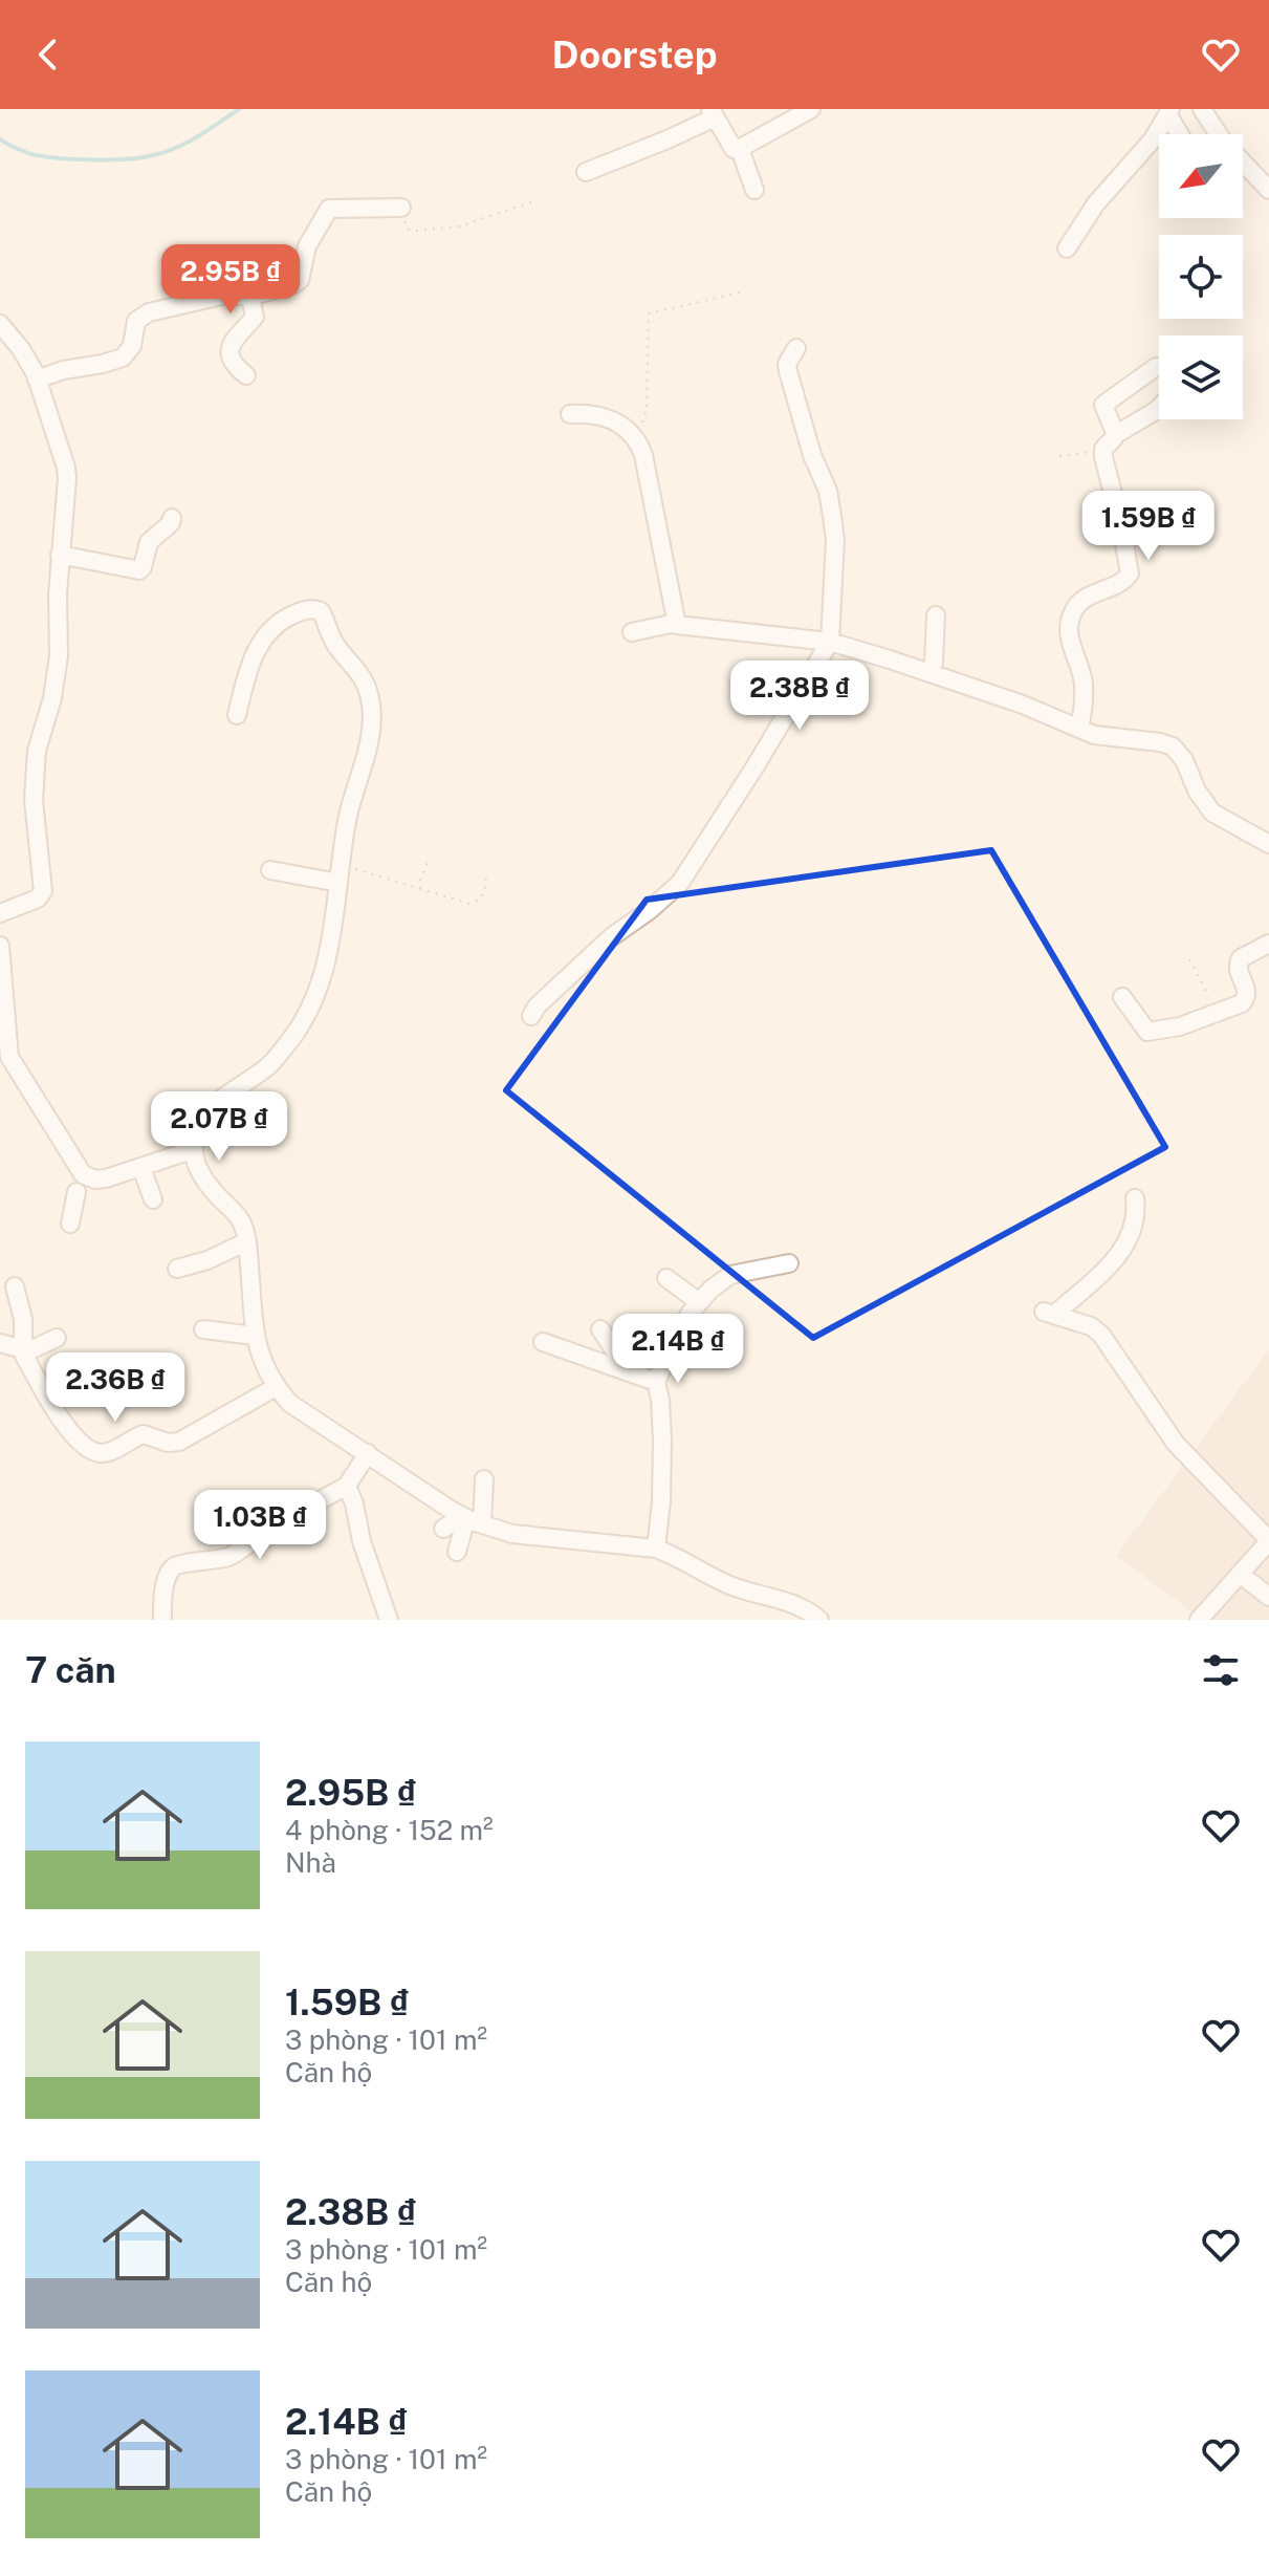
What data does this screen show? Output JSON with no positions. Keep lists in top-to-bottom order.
{
  "north": "bottom left",
  "page": {
    "header": "Doorstep",
    "price": [
      "2.95B ₫",
      "1.59B ₫",
      "2.38B ₫",
      "2.07B ₫",
      "2.14B ₫",
      "2.36B ₫",
      "1.03B ₫"
    ],
    "heading": "7 căn",
    "list": [
      {
        "name": "2.95B ₫",
        "note": "4 phòng · 152 m² · Nhà"
      },
      {
        "name": "1.59B ₫",
        "note": "3 phòng · 101 m² · Căn hộ"
      },
      {
        "name": "2.38B ₫",
        "note": "3 phòng · 101 m² · Căn hộ"
      },
      {
        "name": "2.14B ₫",
        "note": "3 phòng · 101 m² · Căn hộ"
      }
    ]
  }
}
